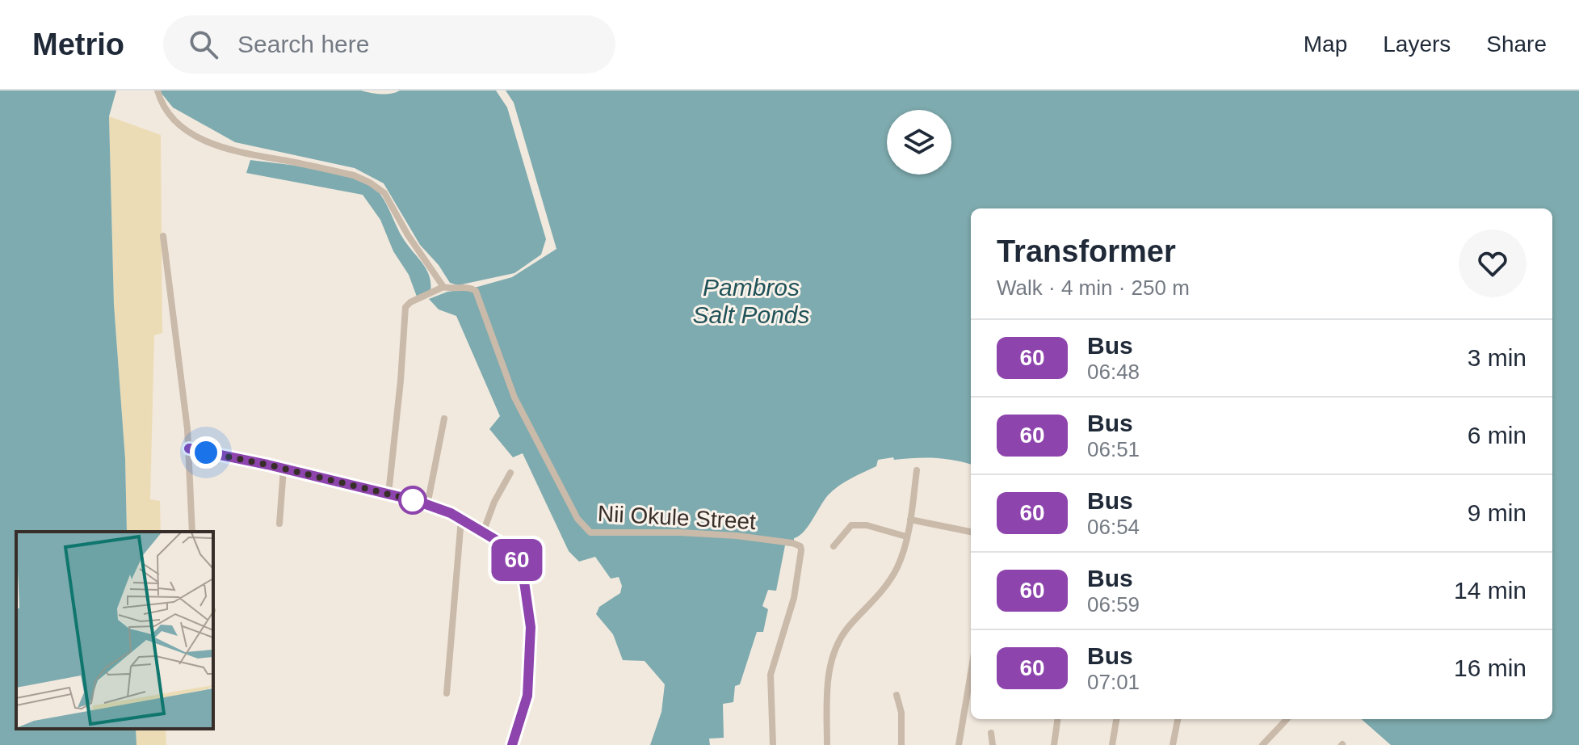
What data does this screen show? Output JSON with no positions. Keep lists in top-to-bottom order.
{
  "streets": {
    "street": ["Nii Okule Street"]
  },
  "water": ["Pambros Salt Ponds"],
  "lines": ["bus line 60"],
  "page": {
    "header": "Metrio",
    "search": "Search here",
    "nav": ["Map", "Layers", "Share"],
    "on_map": "60",
    "heading": ["Transformer", "Walk · 4 min · 250 m"],
    "list": [
      {
        "mark": "60",
        "name": "Bus",
        "note": "06:48",
        "value": "3 min"
      },
      {
        "mark": "60",
        "name": "Bus",
        "note": "06:51",
        "value": "6 min"
      },
      {
        "mark": "60",
        "name": "Bus",
        "note": "06:54",
        "value": "9 min"
      },
      {
        "mark": "60",
        "name": "Bus",
        "note": "06:59",
        "value": "14 min"
      },
      {
        "mark": "60",
        "name": "Bus",
        "note": "07:01",
        "value": "16 min"
      }
    ]
  }
}
